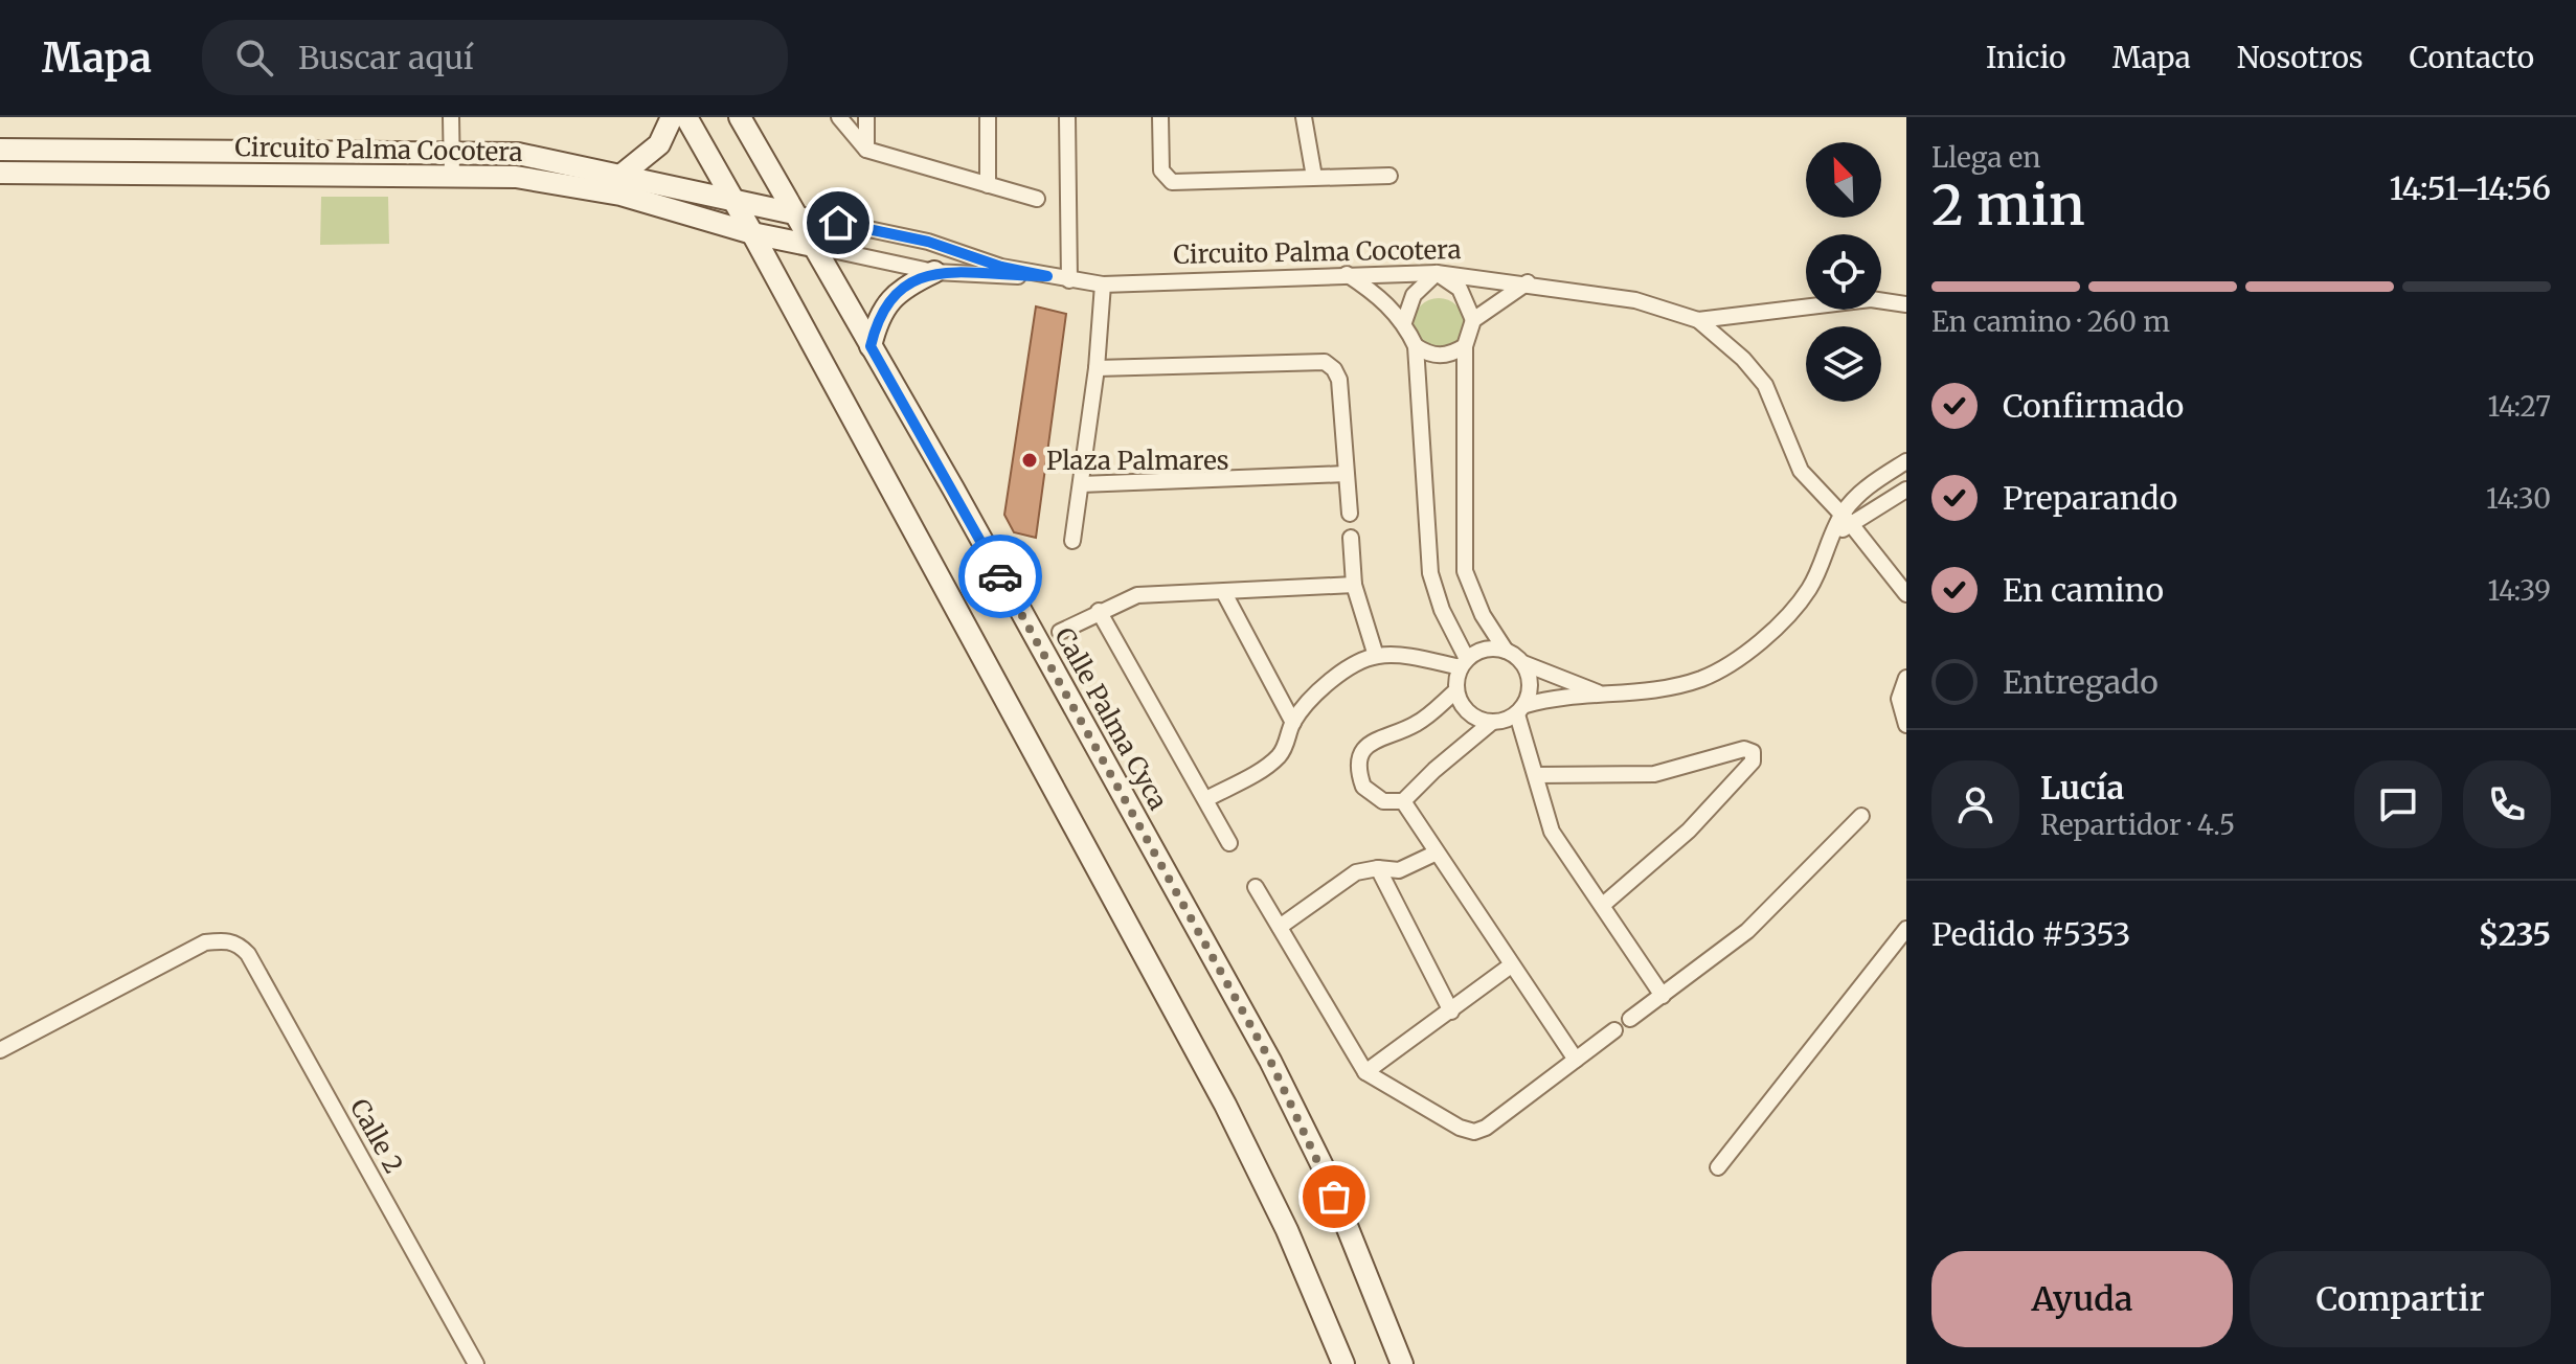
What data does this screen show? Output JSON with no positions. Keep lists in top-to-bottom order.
{
  "streets": {
    "street": ["Circuito Palma Cocotera", "Calle Palma Cyca", "Calle 2"]
  },
  "crossings": [
    ["Circuito Palma Cocotera", "Calle Palma Cyca"]
  ],
  "places": ["Plaza Palmares"],
  "north": "top left",
  "page": {
    "header": "Mapa",
    "search": "Buscar aquí",
    "nav": [
      "Inicio",
      "Mapa",
      "Nosotros",
      "Contacto"
    ],
    "heading": ["2 min", "Llega en", "14:51–14:56"],
    "panel": [
      "Lucía",
      "Repartidor · 4.5",
      "Pedido #5353",
      "$235"
    ],
    "bar": "En camino · 260 m",
    "list": [
      ["Confirmado", "14:27"],
      ["Preparando", "14:30"],
      ["En camino", "14:39"],
      "Entregado"
    ],
    "buttons": ["Ayuda", "Compartir"]
  }
}
